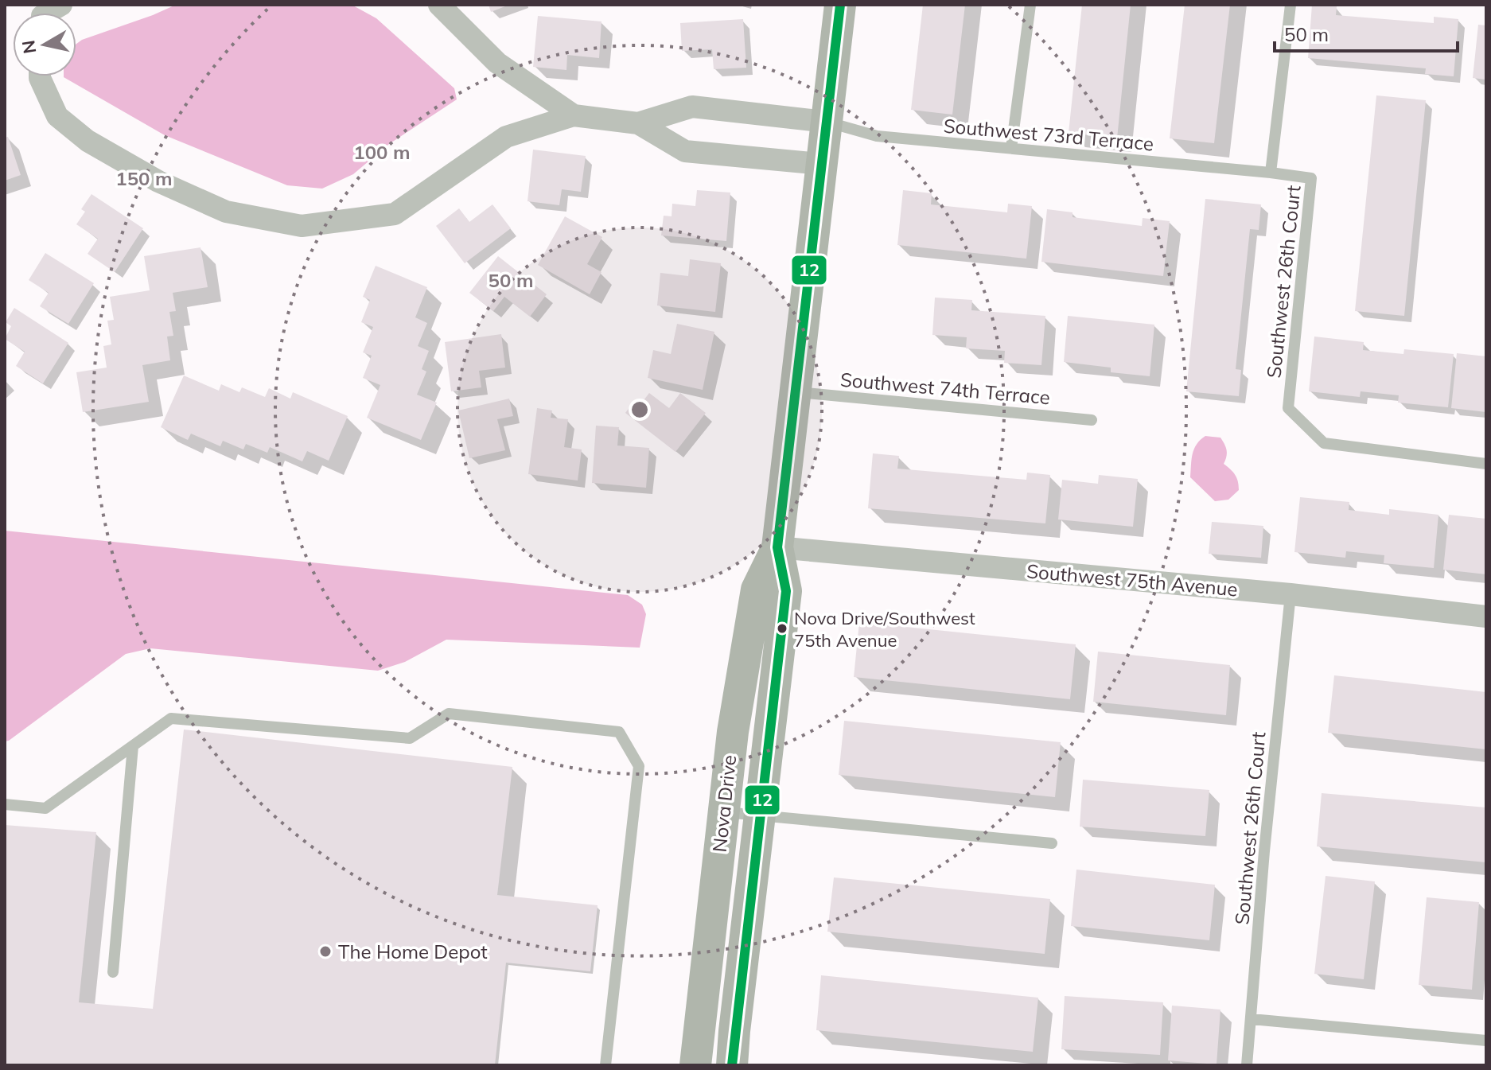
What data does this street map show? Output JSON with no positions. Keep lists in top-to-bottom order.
{
  "streets": {
    "street": ["Southwest 75th Avenue", "Nova Drive"],
    "lane": ["Southwest 73rd Terrace", "Southwest 26th Court", "Southwest 74th Terrace"]
  },
  "crossings": [
    ["Southwest 73rd Terrace", "Southwest 26th Court"],
    ["Southwest 73rd Terrace", "Nova Drive"],
    ["Southwest 26th Court", "Southwest 75th Avenue"],
    ["Southwest 74th Terrace", "Nova Drive"],
    ["Southwest 75th Avenue", "Nova Drive"]
  ],
  "places": ["Nova Drive/Southwest 75th Avenue", "The Home Depot"],
  "lines": ["transit line 12"],
  "scale_bar": "50 m",
  "north": "left",
  "rings": ["100 m", "150 m", "50 m"]
}
